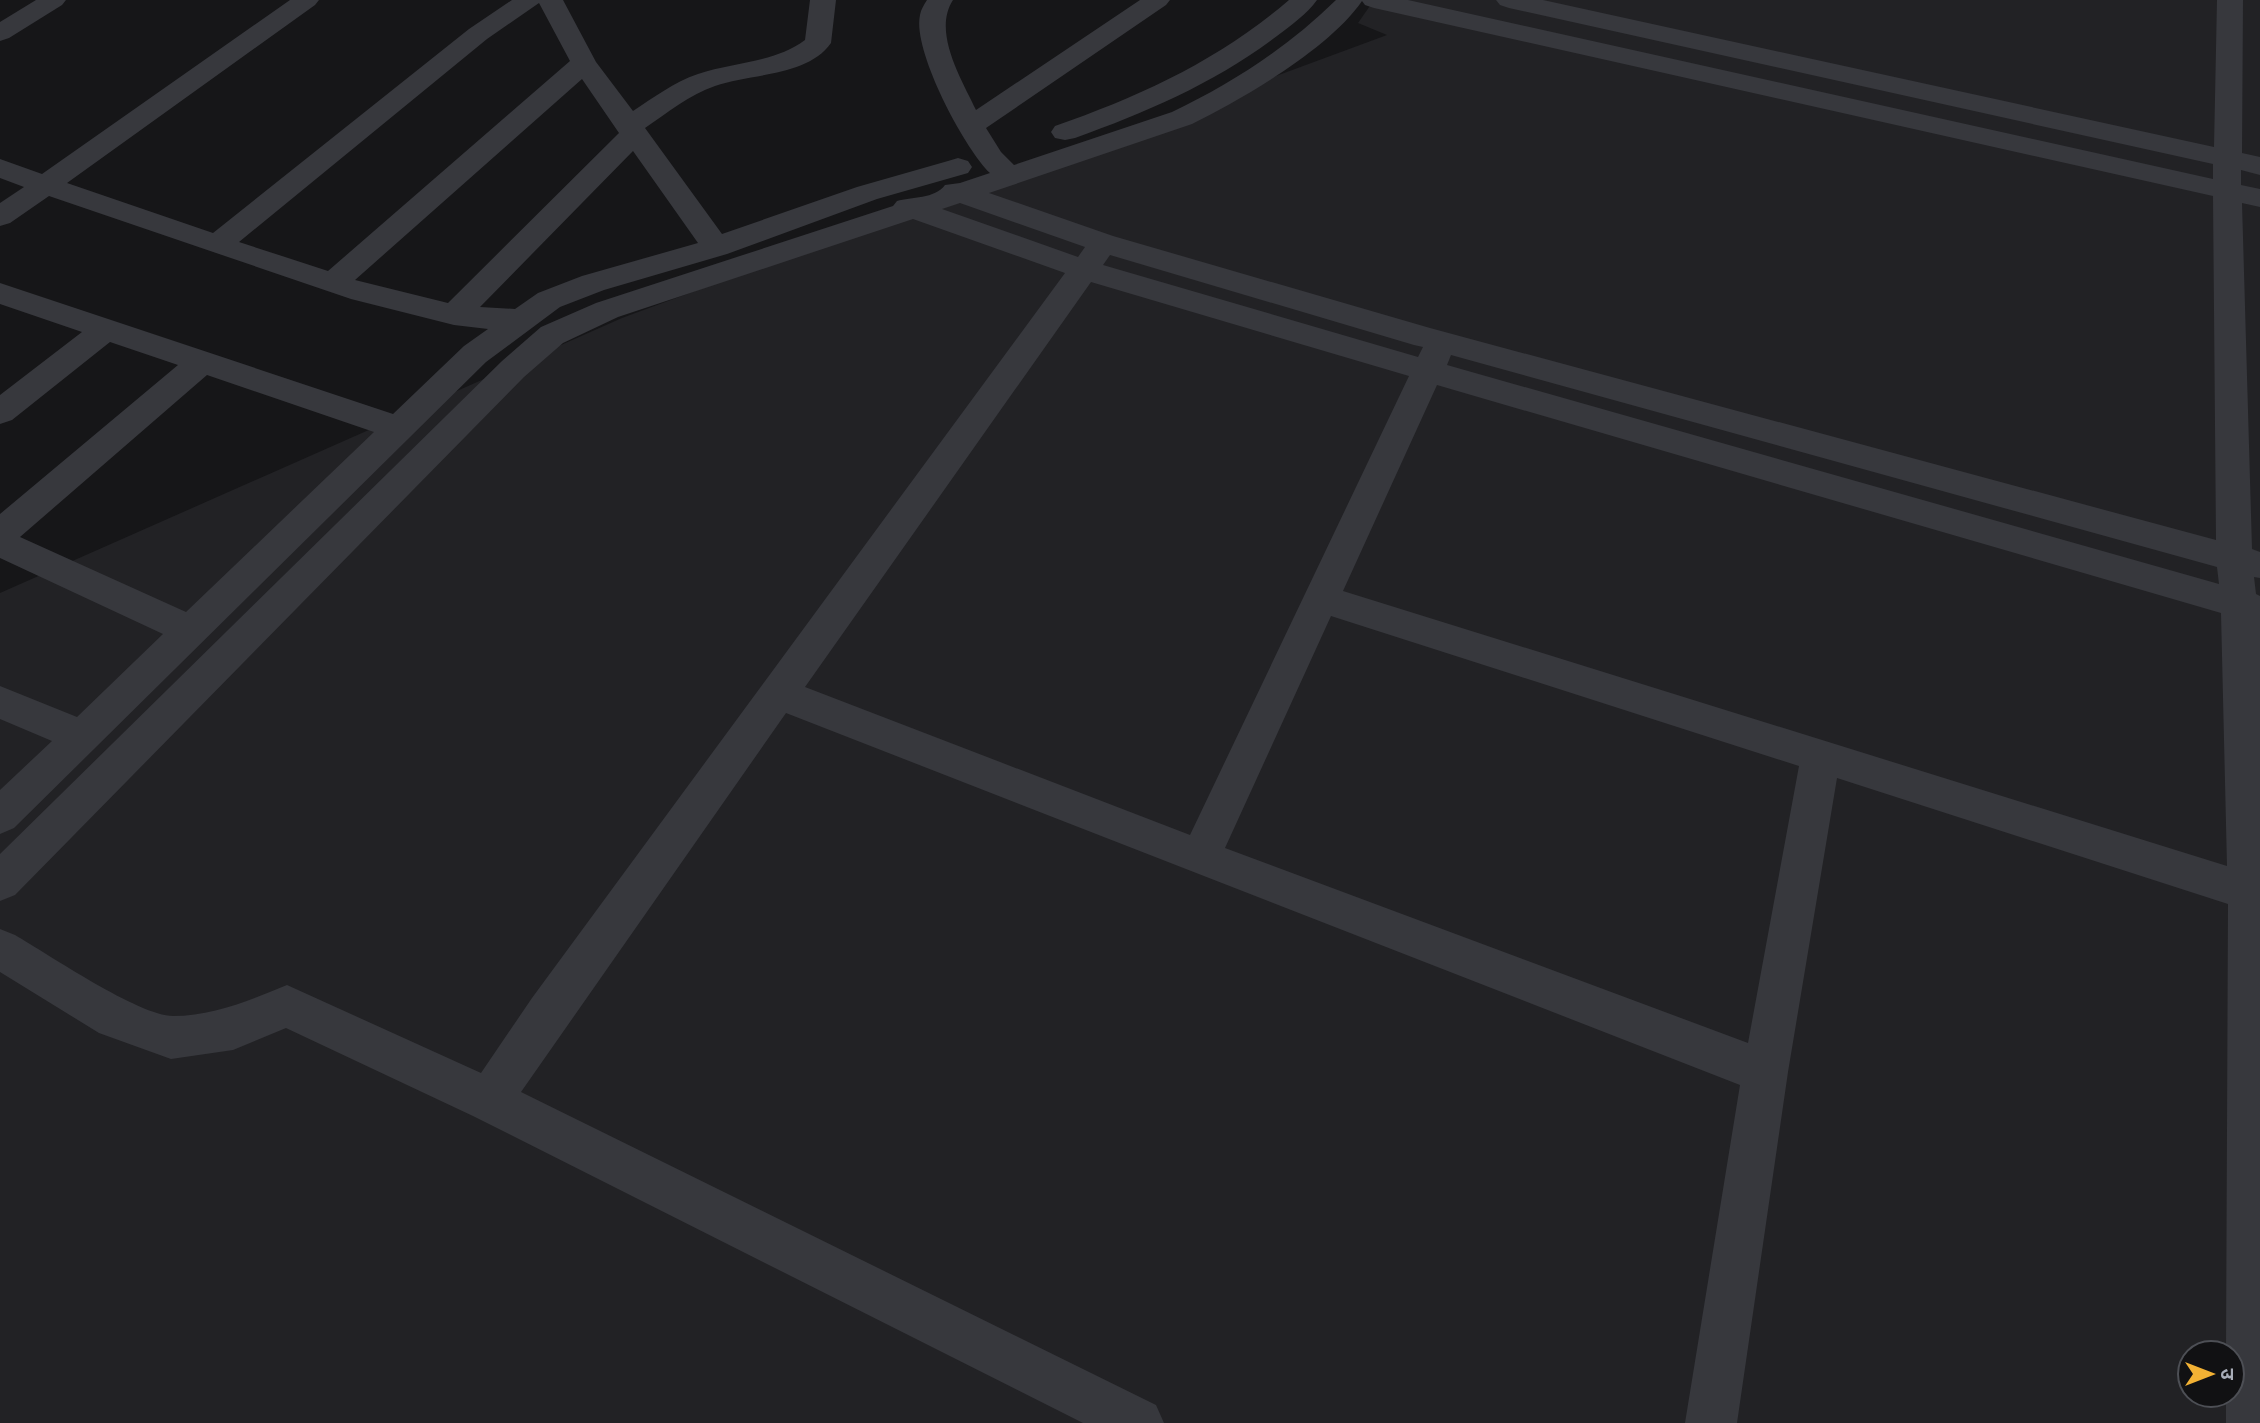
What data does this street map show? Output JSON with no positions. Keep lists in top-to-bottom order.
{
  "north": "right"
}
